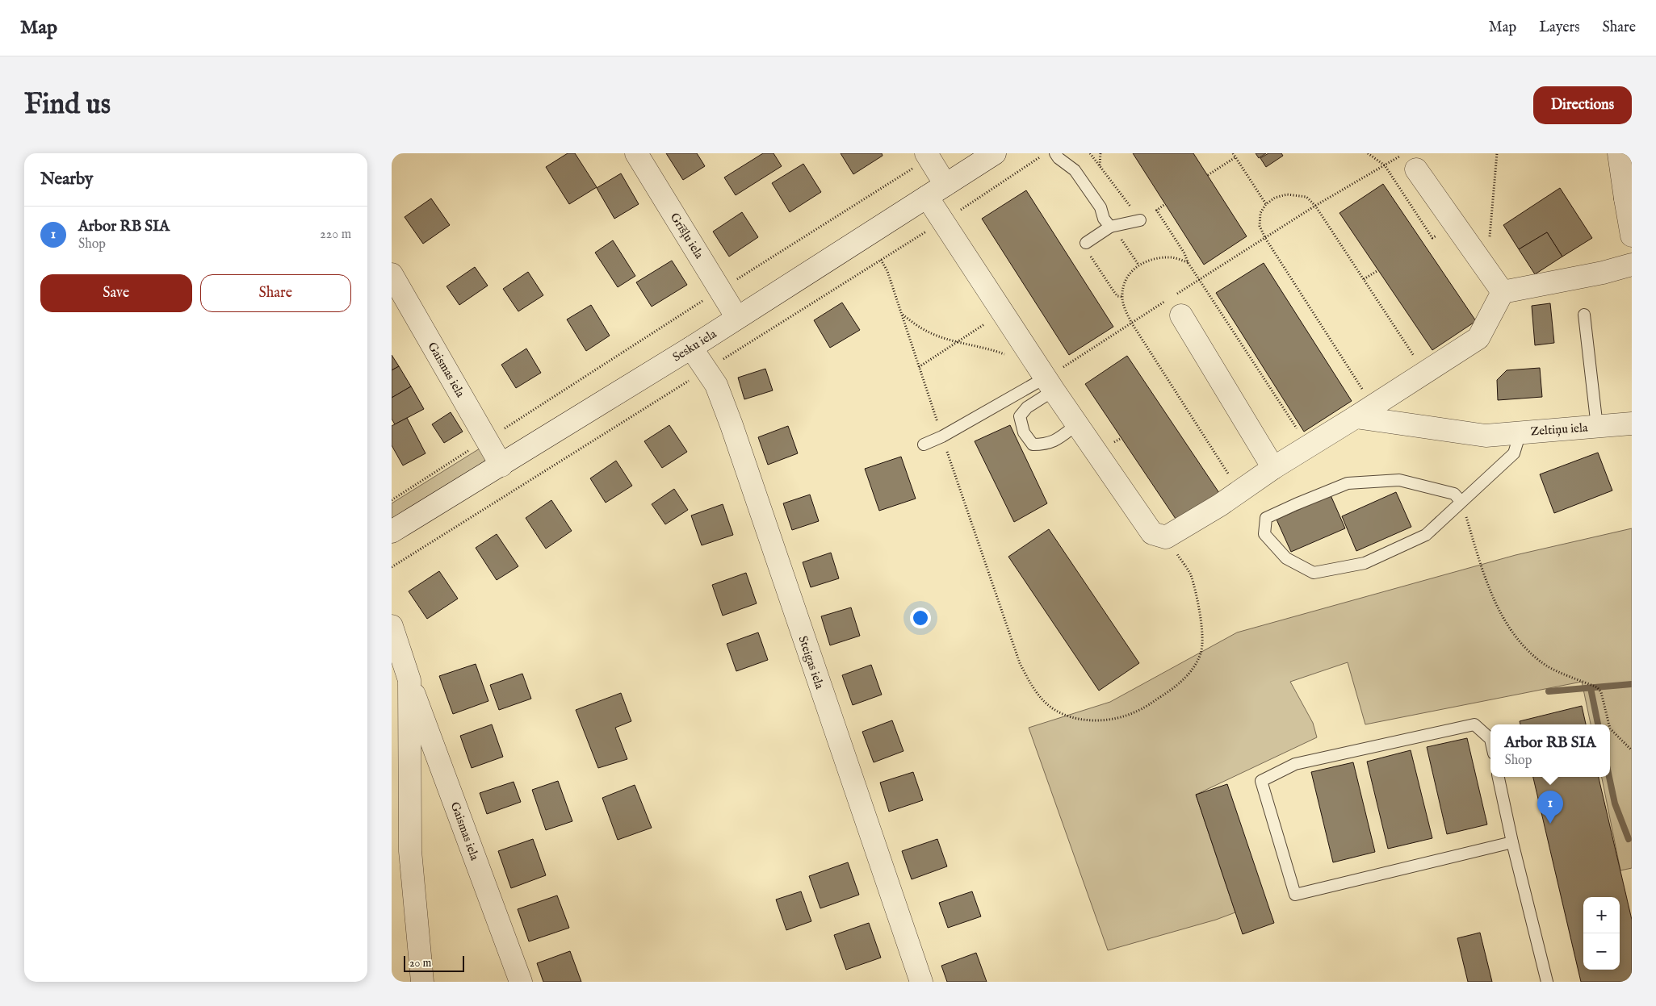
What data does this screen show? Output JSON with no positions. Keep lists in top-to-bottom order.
{
  "streets": {
    "street": [
      "Grīšļu iela",
      "Sesku iela",
      "Gaismas iela",
      "Zeltiņu iela",
      "Steigas iela"
    ]
  },
  "crossings": [
    ["Grīšļu iela", "Sesku iela"],
    ["Sesku iela", "Gaismas iela"],
    ["Sesku iela", "Steigas iela"]
  ],
  "scale_bar": "20 m",
  "page": {
    "header": "Map",
    "nav": ["Map", "Layers", "Share"],
    "buttons": [
      "Directions",
      ["Save", "Share"]
    ],
    "title": "Find us",
    "heading": "Nearby",
    "list": [
      {
        "mark": "1",
        "name": "Arbor RB SIA",
        "note": "Shop",
        "value": "220 m"
      }
    ],
    "popup": ["Arbor RB SIA", "Shop"],
    "pins": "1",
    "map_buttons": ["+", "−"],
    "scale": "20 m"
  }
}
